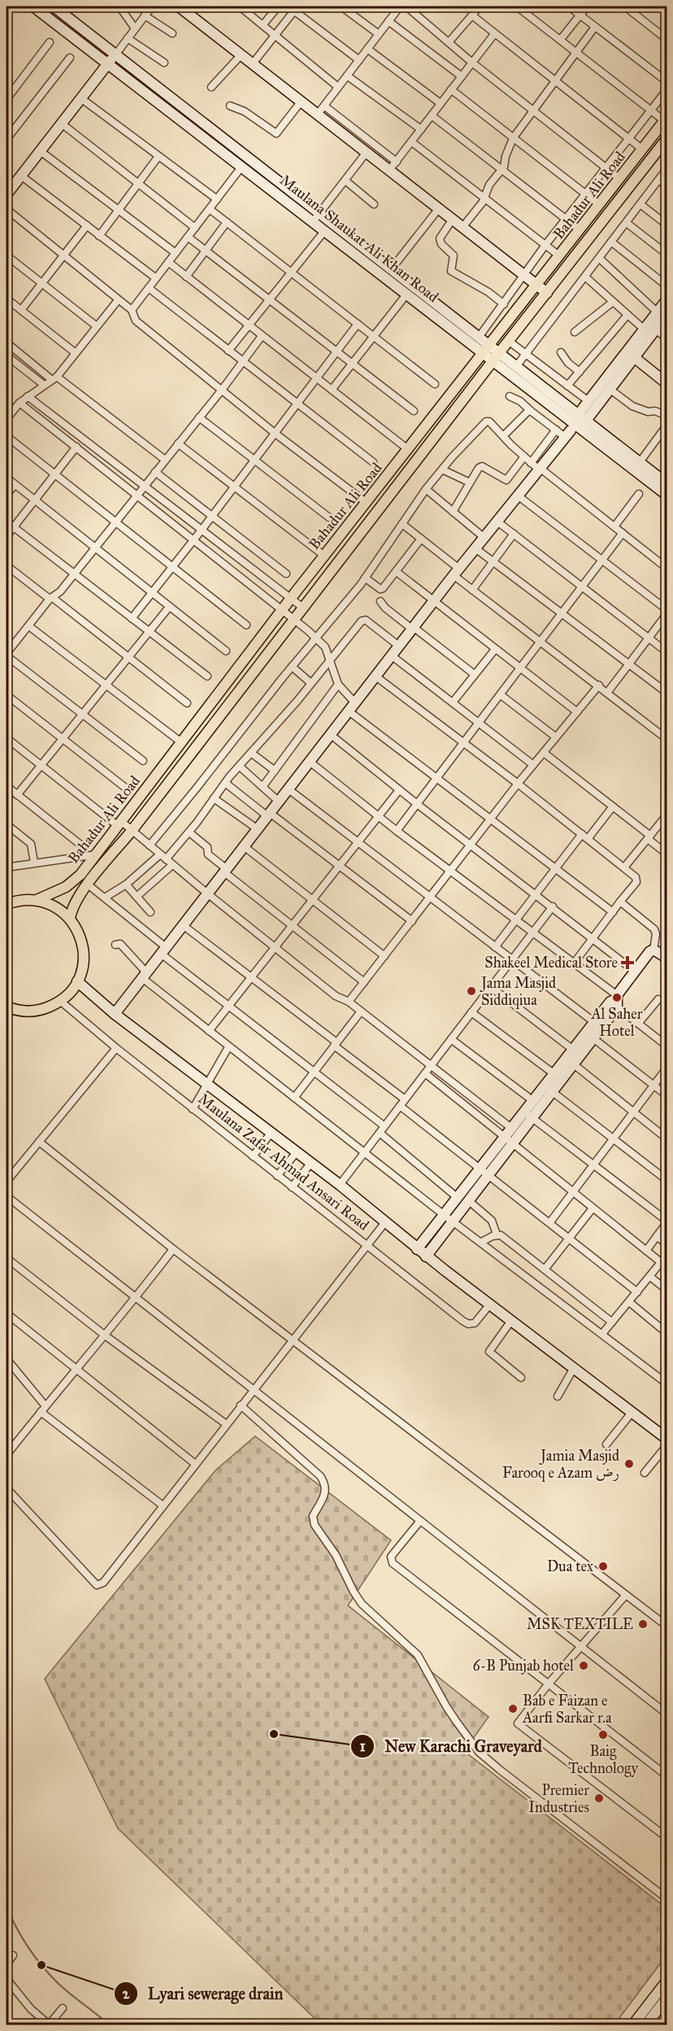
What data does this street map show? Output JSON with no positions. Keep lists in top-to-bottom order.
{
  "streets": {
    "main road": ["Bahadur Ali Road"],
    "street": ["Maulana Shaukat Ali Khan Road", "Maulana Zafar Ahmad Ansari Road"]
  },
  "crossings": [
    ["Bahadur Ali Road", "Maulana Shaukat Ali Khan Road"]
  ],
  "places": {
    "health": ["Shakeel Medical Store"],
    "other": [
      "Jama Masjid Siddiqiua",
      "Al Saher Hotel",
      "Jamia Masjid Farooq e Azam رض",
      "Dua tex",
      "MSK TEXTILE",
      "6-B Punjab hotel",
      "Bab e Faizan e Aarfi Sarkar r.a",
      "New Karachi Graveyard",
      "Baig Technology",
      "Premier Industries",
      "Lyari sewerage drain"
    ]
  }
}
